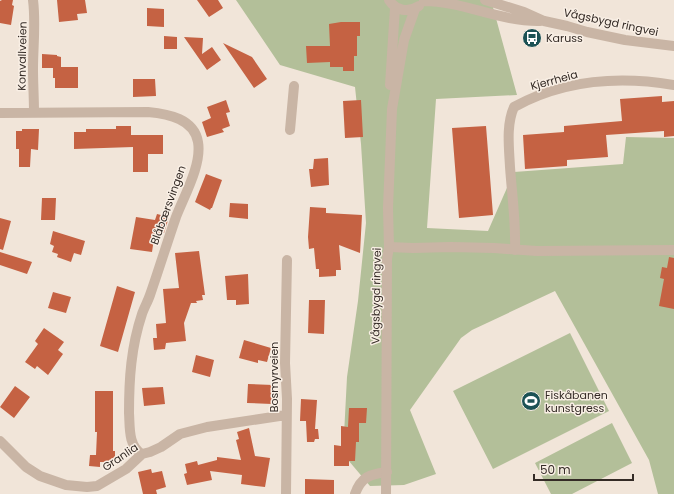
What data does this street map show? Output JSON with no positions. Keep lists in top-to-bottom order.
{
  "streets": {
    "street": [
      "Vågsbygd ringvei",
      "Konvallveien",
      "Kjerrheia",
      "Blåbærsvingen",
      "Bosmyrveien",
      "Granlia"
    ]
  },
  "crossings": [
    ["Konvallveien", "Blåbærsvingen"],
    ["Blåbærsvingen", "Granlia"],
    ["Bosmyrveien", "Granlia"]
  ],
  "places": {
    "bus stop": ["Karuss"],
    "sports": ["Fiskåbanen kunstgress"]
  },
  "scale_bar": "50 m"
}
